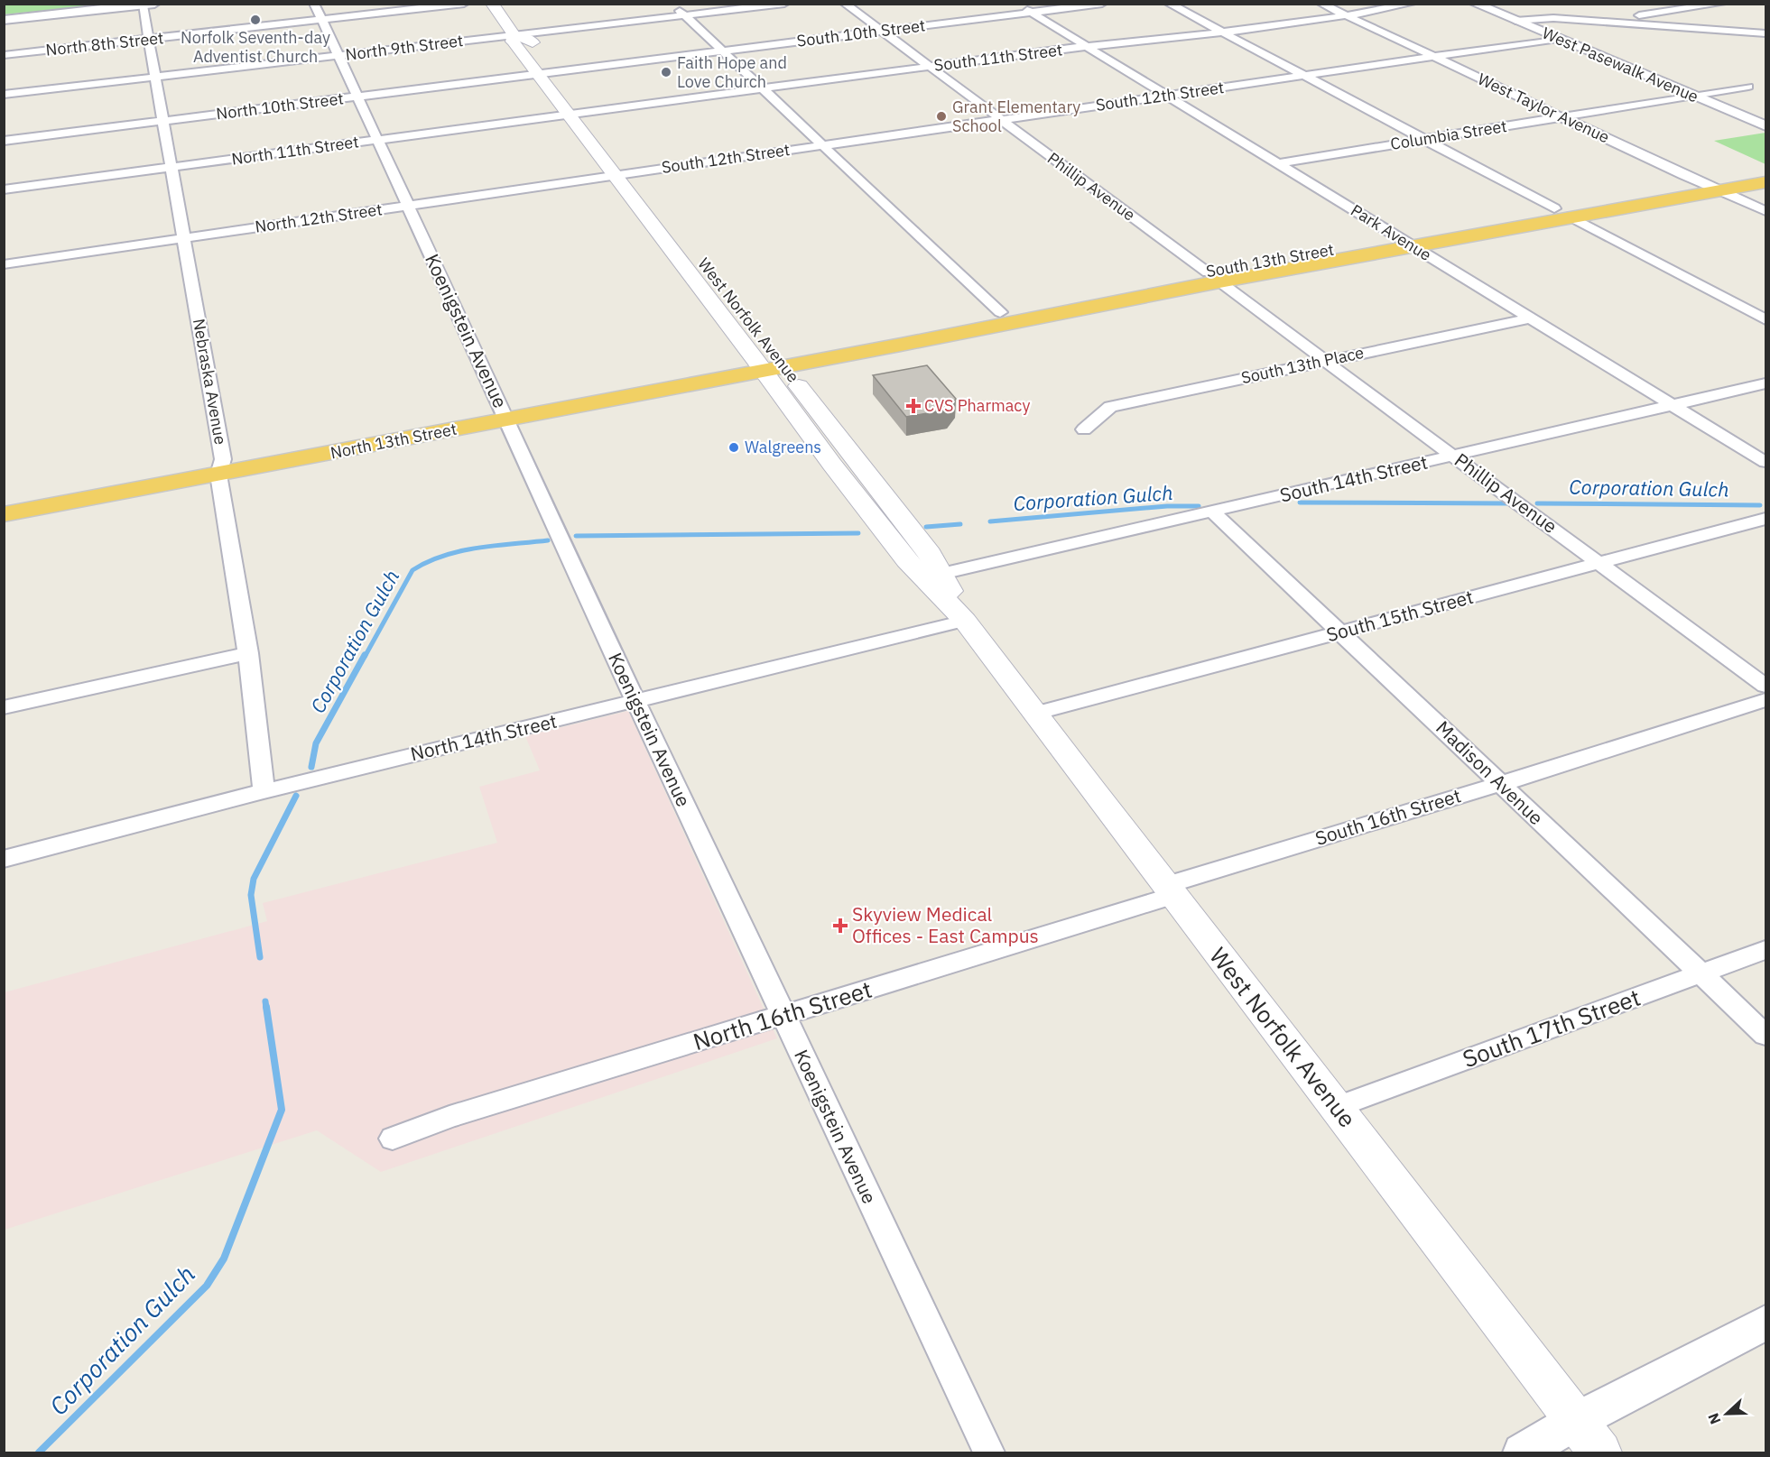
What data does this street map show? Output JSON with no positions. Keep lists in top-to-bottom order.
{
  "streets": {
    "highway": ["South 13th Street", "North 13th Street"],
    "main road": ["West Norfolk Avenue"],
    "street": [
      "South 10th Street",
      "North 8th Street",
      "North 9th Street",
      "South 11th Street",
      "West Pasewalk Avenue",
      "South 12th Street",
      "North 10th Street",
      "West Taylor Avenue",
      "Columbia Street",
      "North 11th Street",
      "Phillip Avenue",
      "North 12th Street",
      "Park Avenue",
      "Koenigstein Avenue",
      "South 13th Place",
      "Nebraska Avenue",
      "South 14th Street",
      "South 15th Street",
      "North 14th Street",
      "Madison Avenue",
      "South 16th Street",
      "North 16th Street",
      "South 17th Street"
    ]
  },
  "crossings": [
    ["South 10th Street", "North 10th Street"],
    ["South 10th Street", "Phillip Avenue"],
    ["South 10th Street", "Park Avenue"],
    ["South 10th Street", "West Norfolk Avenue"],
    ["North 8th Street", "Koenigstein Avenue"],
    ["North 8th Street", "Nebraska Avenue"],
    ["North 9th Street", "West Norfolk Avenue"],
    ["North 9th Street", "Koenigstein Avenue"],
    ["North 9th Street", "Nebraska Avenue"],
    ["South 11th Street", "West Taylor Avenue"],
    ["South 11th Street", "North 11th Street"],
    ["South 11th Street", "Phillip Avenue"],
    ["South 11th Street", "Park Avenue"],
    ["South 11th Street", "West Norfolk Avenue"],
    ["West Pasewalk Avenue", "South 12th Street"],
    ["West Pasewalk Avenue", "Columbia Street"],
    ["South 12th Street", "West Taylor Avenue"],
    ["South 12th Street", "Phillip Avenue"],
    ["South 12th Street", "North 12th Street"],
    ["South 12th Street", "Park Avenue"],
    ["South 12th Street", "West Norfolk Avenue"],
    ["North 10th Street", "West Norfolk Avenue"],
    ["North 10th Street", "Koenigstein Avenue"],
    ["North 10th Street", "Nebraska Avenue"],
    ["West Taylor Avenue", "Columbia Street"],
    ["West Taylor Avenue", "South 13th Street"],
    ["Columbia Street", "Park Avenue"],
    ["North 11th Street", "West Norfolk Avenue"],
    ["North 11th Street", "Koenigstein Avenue"],
    ["North 11th Street", "Nebraska Avenue"],
    ["Phillip Avenue", "South 13th Street"],
    ["Phillip Avenue", "South 13th Place"],
    ["Phillip Avenue", "South 14th Street"],
    ["Phillip Avenue", "South 15th Street"],
    ["North 12th Street", "West Norfolk Avenue"],
    ["North 12th Street", "Koenigstein Avenue"],
    ["North 12th Street", "Nebraska Avenue"],
    ["Park Avenue", "South 13th Street"],
    ["Park Avenue", "South 13th Place"],
    ["Park Avenue", "South 14th Street"],
    ["South 13th Street", "West Norfolk Avenue"],
    ["South 13th Street", "North 13th Street"],
    ["West Norfolk Avenue", "North 13th Street"],
    ["West Norfolk Avenue", "South 14th Street"],
    ["West Norfolk Avenue", "South 15th Street"],
    ["West Norfolk Avenue", "North 14th Street"],
    ["West Norfolk Avenue", "South 16th Street"],
    ["West Norfolk Avenue", "North 16th Street"],
    ["West Norfolk Avenue", "South 17th Street"],
    ["Koenigstein Avenue", "North 13th Street"],
    ["Koenigstein Avenue", "North 14th Street"],
    ["Koenigstein Avenue", "North 16th Street"],
    ["Nebraska Avenue", "North 13th Street"],
    ["Nebraska Avenue", "North 14th Street"],
    ["South 14th Street", "Madison Avenue"],
    ["South 15th Street", "Madison Avenue"],
    ["Madison Avenue", "South 16th Street"],
    ["Madison Avenue", "South 17th Street"],
    ["South 16th Street", "North 16th Street"]
  ],
  "water": ["Corporation Gulch"],
  "places": {
    "other": [
      "Norfolk Seventh-day Adventist Church",
      "Faith Hope and Love Church",
      "Grant Elementary School",
      "Walgreens"
    ],
    "health": ["CVS Pharmacy", "Skyview Medical Offices - East Campus"]
  },
  "north": "left"
}
